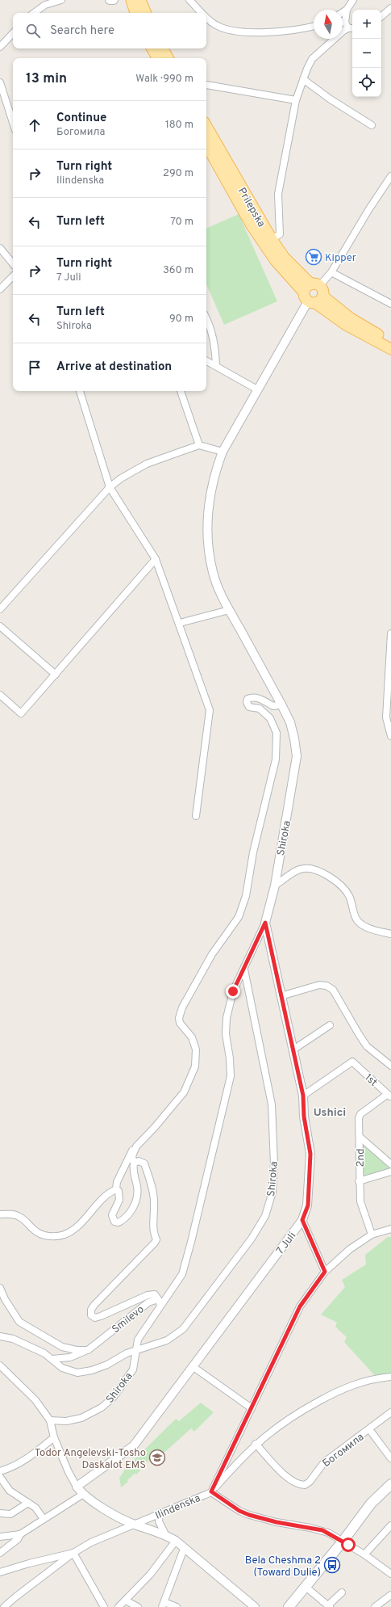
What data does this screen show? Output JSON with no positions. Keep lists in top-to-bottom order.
{
  "streets": {
    "main road": ["Prilepska"],
    "street": [
      "Shiroka",
      "1st",
      "2nd",
      "7 Juli",
      "Smilevo",
      "Богомила",
      "Ilindenska"
    ]
  },
  "crossings": [
    ["Prilepska", "Shiroka"],
    ["Shiroka", "7 Juli"],
    ["Shiroka", "Smilevo"],
    ["1st", "2nd"],
    ["1st", "7 Juli"],
    ["2nd", "Ilindenska"]
  ],
  "districts": ["Ushici"],
  "places": {
    "supermarket": ["Kipper"],
    "school or university": ["Todor Angelevski-Tosho Daskalot EMS"],
    "bus stop": ["Bela Cheshma 2 (Toward Dulie)"]
  },
  "north": "top",
  "page": {
    "map_buttons": ["+", "−"],
    "search": "Search here",
    "heading": ["13 min", "Walk · 990 m"],
    "list": [
      ["Continue", "Богомила", "180 m"],
      ["Turn right", "Ilindenska", "290 m"],
      ["Turn left", "70 m"],
      ["Turn right", "7 Juli", "360 m"],
      ["Turn left", "Shiroka", "90 m"],
      "Arrive at destination"
    ]
  }
}
